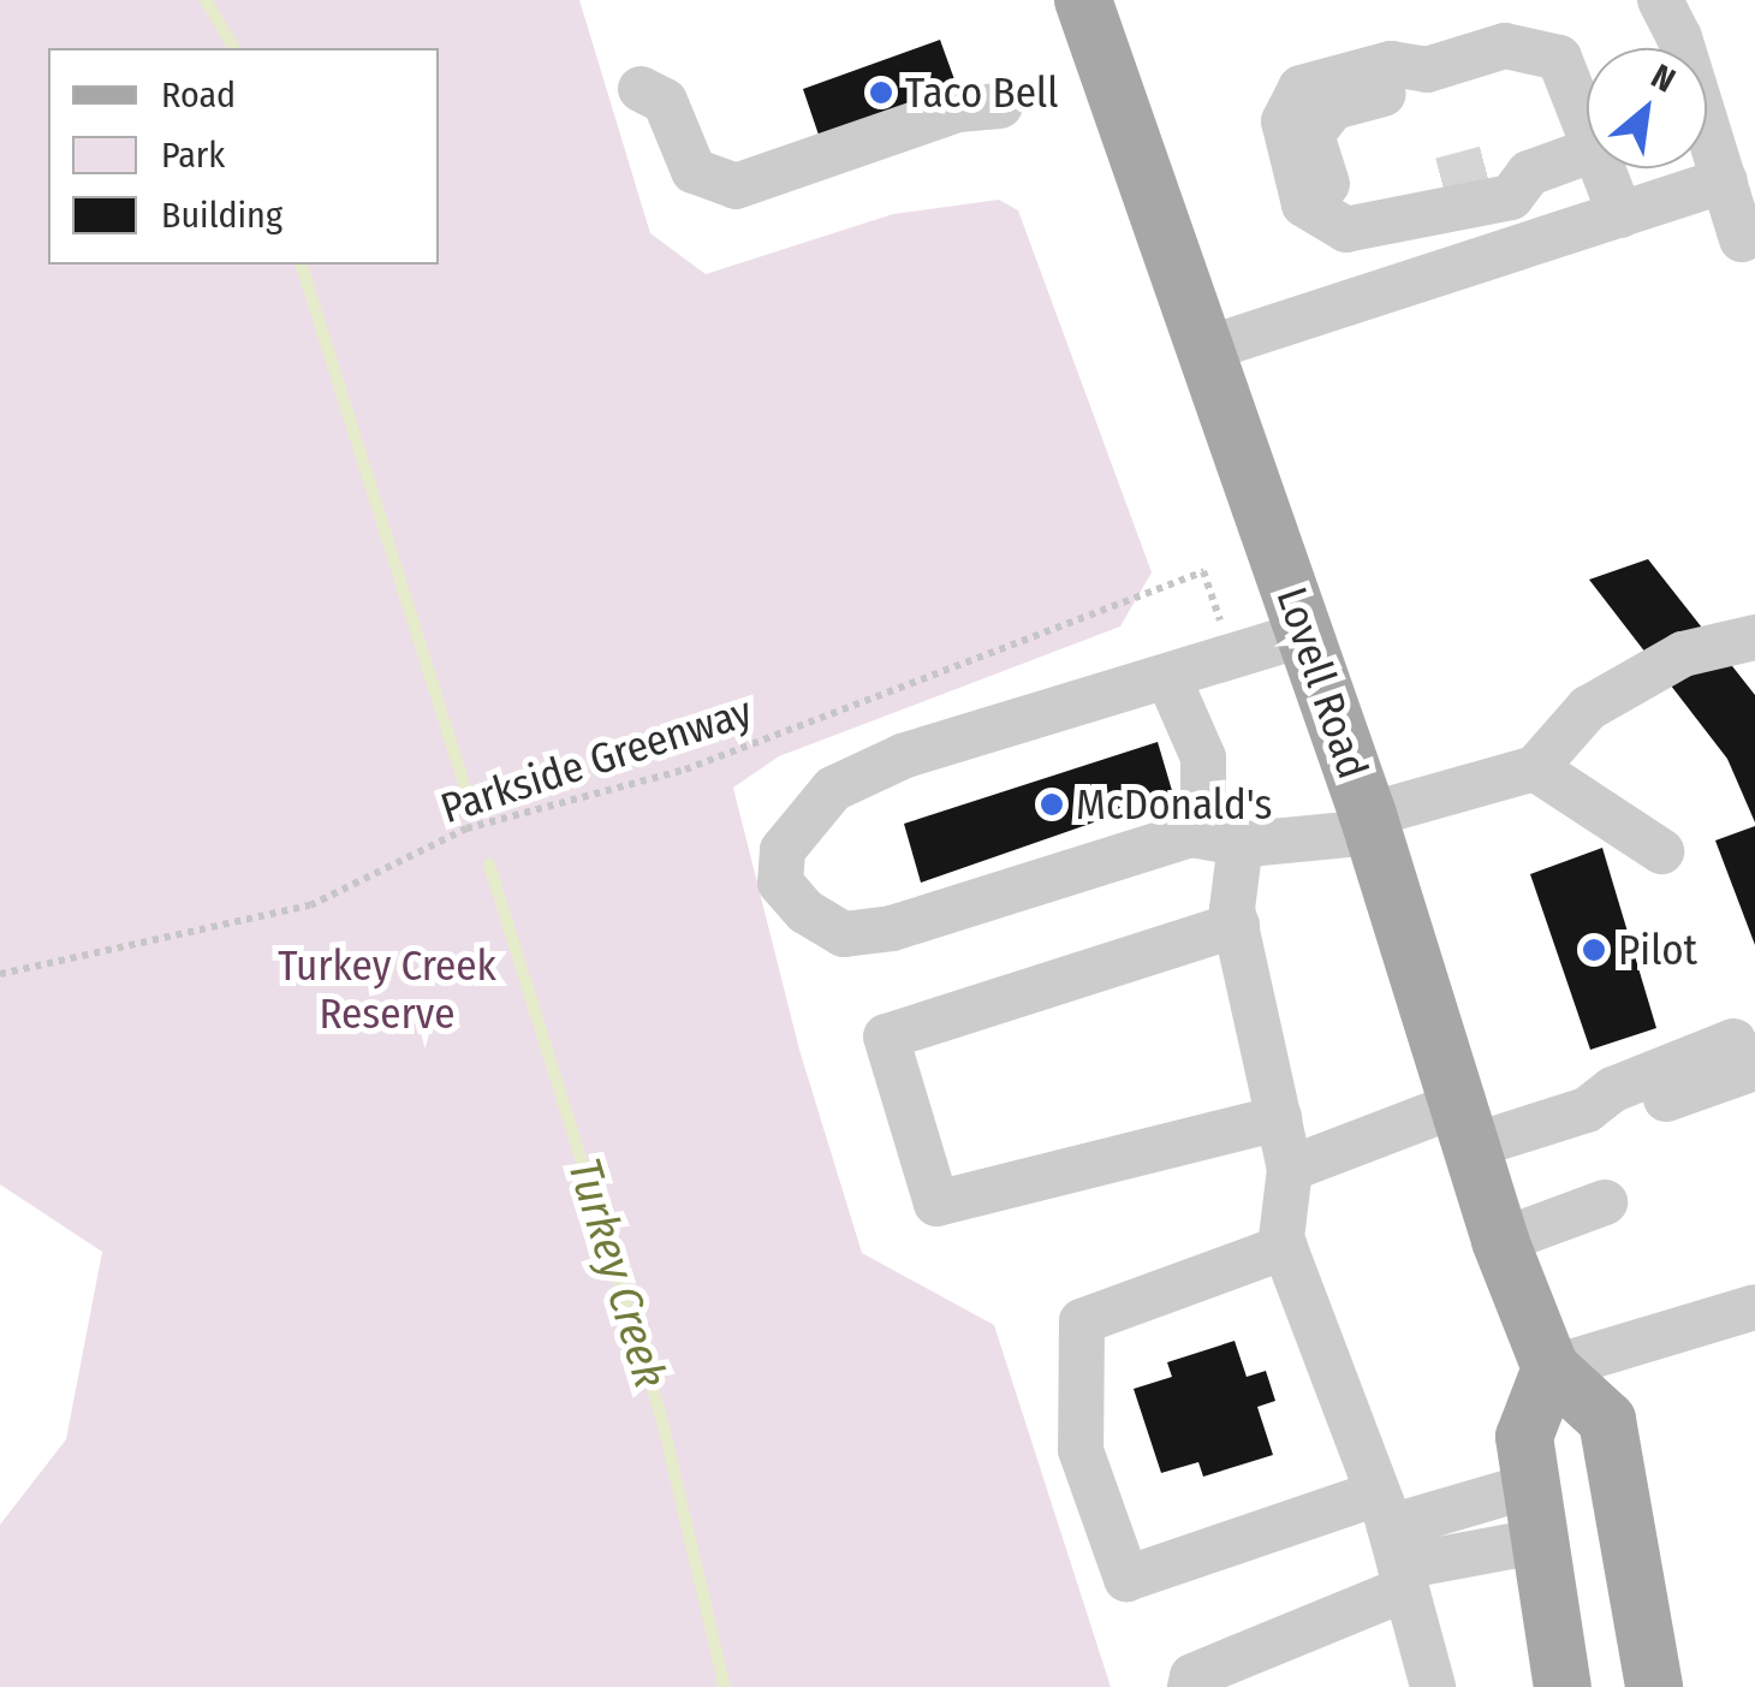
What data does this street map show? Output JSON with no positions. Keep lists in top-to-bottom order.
{
  "streets": {
    "main road": ["Lovell Road"],
    "path": ["Parkside Greenway"]
  },
  "water": ["Turkey Creek"],
  "parks": ["Turkey Creek Reserve"],
  "places": ["Taco Bell", "McDonald's", "Pilot"],
  "legend": ["Road", "Park", "Building"],
  "north": "top right"
}
